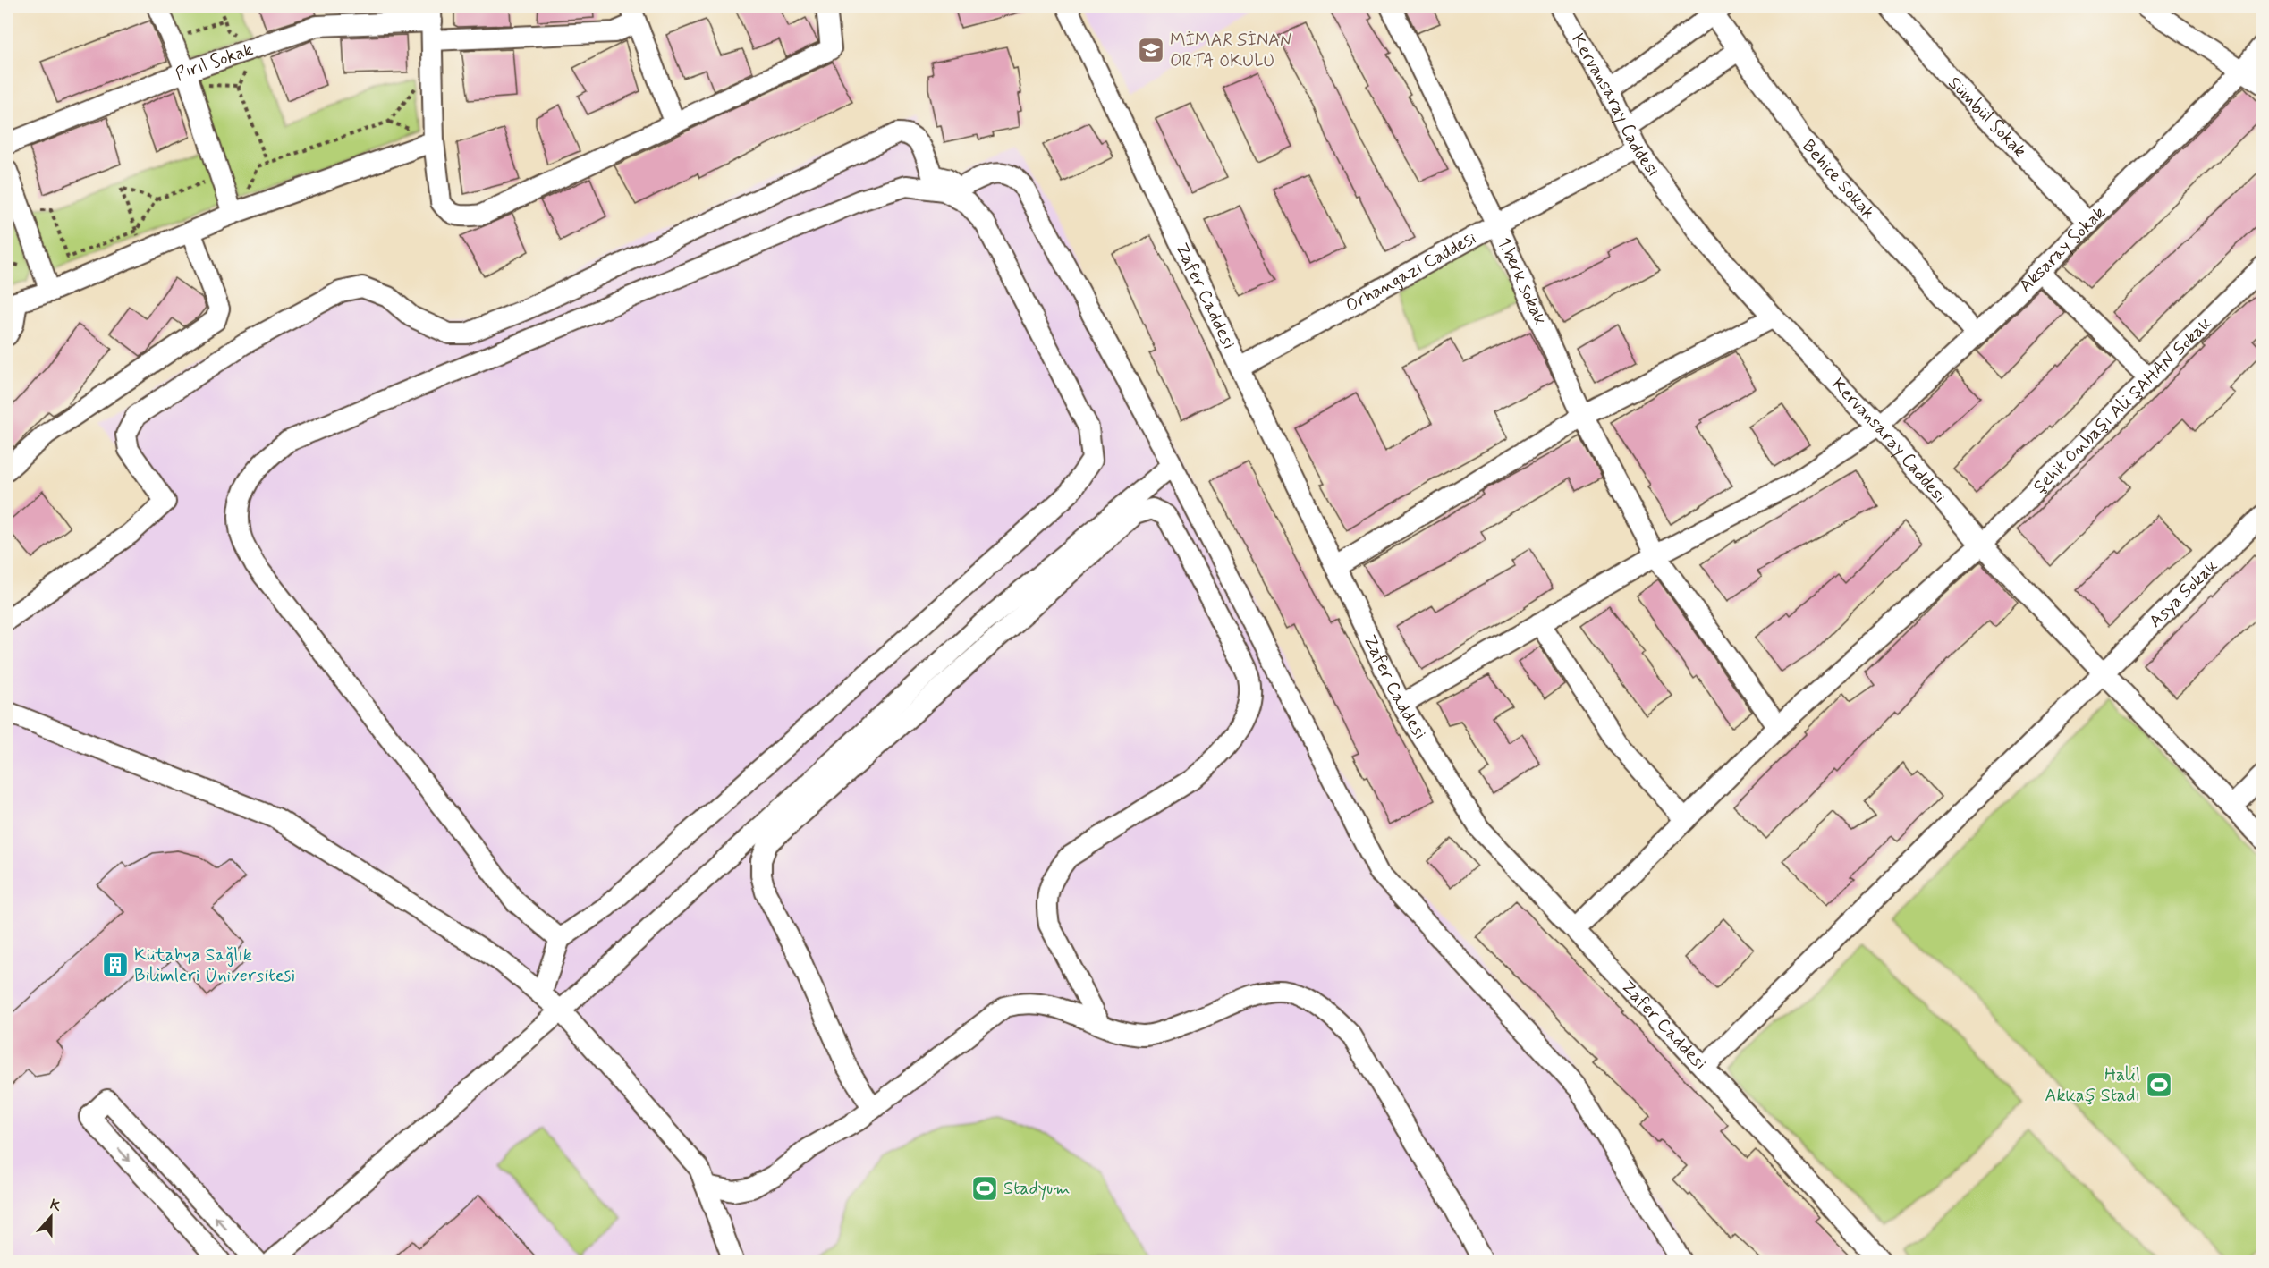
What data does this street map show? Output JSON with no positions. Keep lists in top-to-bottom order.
{
  "streets": {
    "street": [
      "Pırıl Sokak",
      "Kervansaray Caddesi",
      "Sümbül Sokak",
      "Behice Sokak",
      "Aksaray Sokak",
      "Orhangazi Caddesi",
      "1.berk sokak",
      "Zafer Caddesi",
      "Şehit Onbaşı Ali ŞAHAN Sokak",
      "Asya Sokak"
    ]
  },
  "crossings": [
    ["Kervansaray Caddesi", "Aksaray Sokak"],
    ["Kervansaray Caddesi", "Orhangazi Caddesi"],
    ["Kervansaray Caddesi", "Şehit Onbaşı Ali ŞAHAN Sokak"],
    ["Kervansaray Caddesi", "Asya Sokak"],
    ["Sümbül Sokak", "Aksaray Sokak"],
    ["Behice Sokak", "Aksaray Sokak"],
    ["Aksaray Sokak", "1.berk sokak"],
    ["Aksaray Sokak", "Zafer Caddesi"],
    ["Orhangazi Caddesi", "1.berk sokak"],
    ["Orhangazi Caddesi", "Zafer Caddesi"],
    ["1.berk sokak", "Şehit Onbaşı Ali ŞAHAN Sokak"],
    ["Zafer Caddesi", "Şehit Onbaşı Ali ŞAHAN Sokak"],
    ["Zafer Caddesi", "Asya Sokak"]
  ],
  "places": {
    "school or university": ["MİMAR SİNAN ORTA OKULU"],
    "building": ["Kütahya Sağlık Bilimleri Üniversitesi"],
    "sports": ["Halil Akkaş Stadı", "Stadyum"]
  },
  "north": "top"
}
